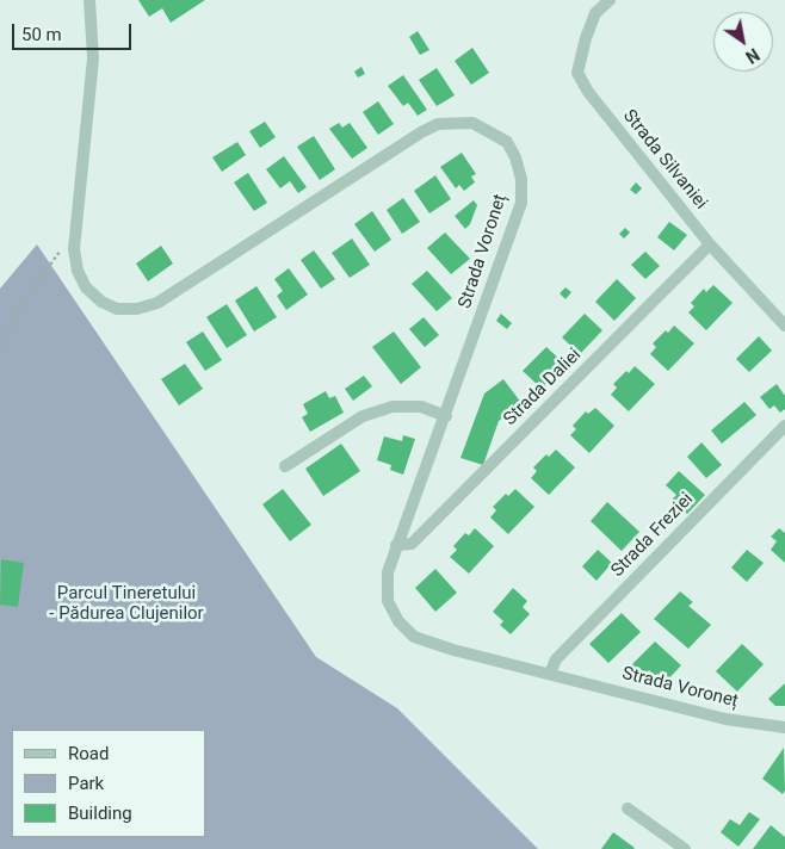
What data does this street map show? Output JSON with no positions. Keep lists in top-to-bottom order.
{
  "streets": {
    "street": [
      "Strada Silvaniei",
      "Strada Voroneț",
      "Strada Daliei",
      "Strada Freziei"
    ]
  },
  "crossings": [
    ["Strada Silvaniei", "Strada Daliei"],
    ["Strada Voroneț", "Strada Daliei"],
    ["Strada Voroneț", "Strada Freziei"]
  ],
  "parks": ["Parcul Tineretului - Pădurea Clujenilor"],
  "legend": ["Road", "Park", "Building"],
  "scale_bar": "50 m",
  "north": "bottom right"
}
